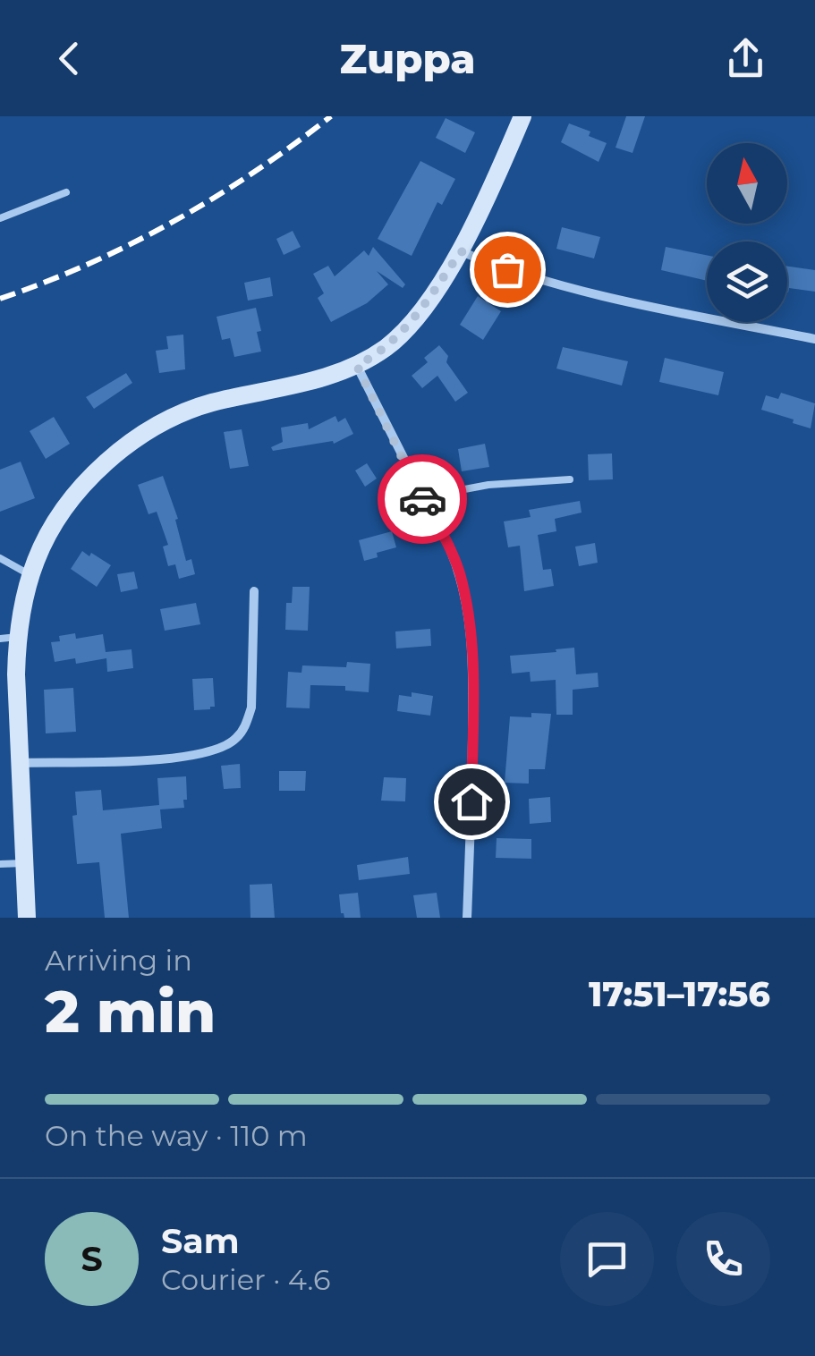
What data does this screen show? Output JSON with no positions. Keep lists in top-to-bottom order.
{
  "north": "top",
  "page": {
    "header": "Zuppa",
    "heading": ["2 min", "Arriving in", "17:51–17:56"],
    "panel": ["Sam", "Courier · 4.6"],
    "bar": "On the way · 110 m",
    "round": "S"
  }
}
